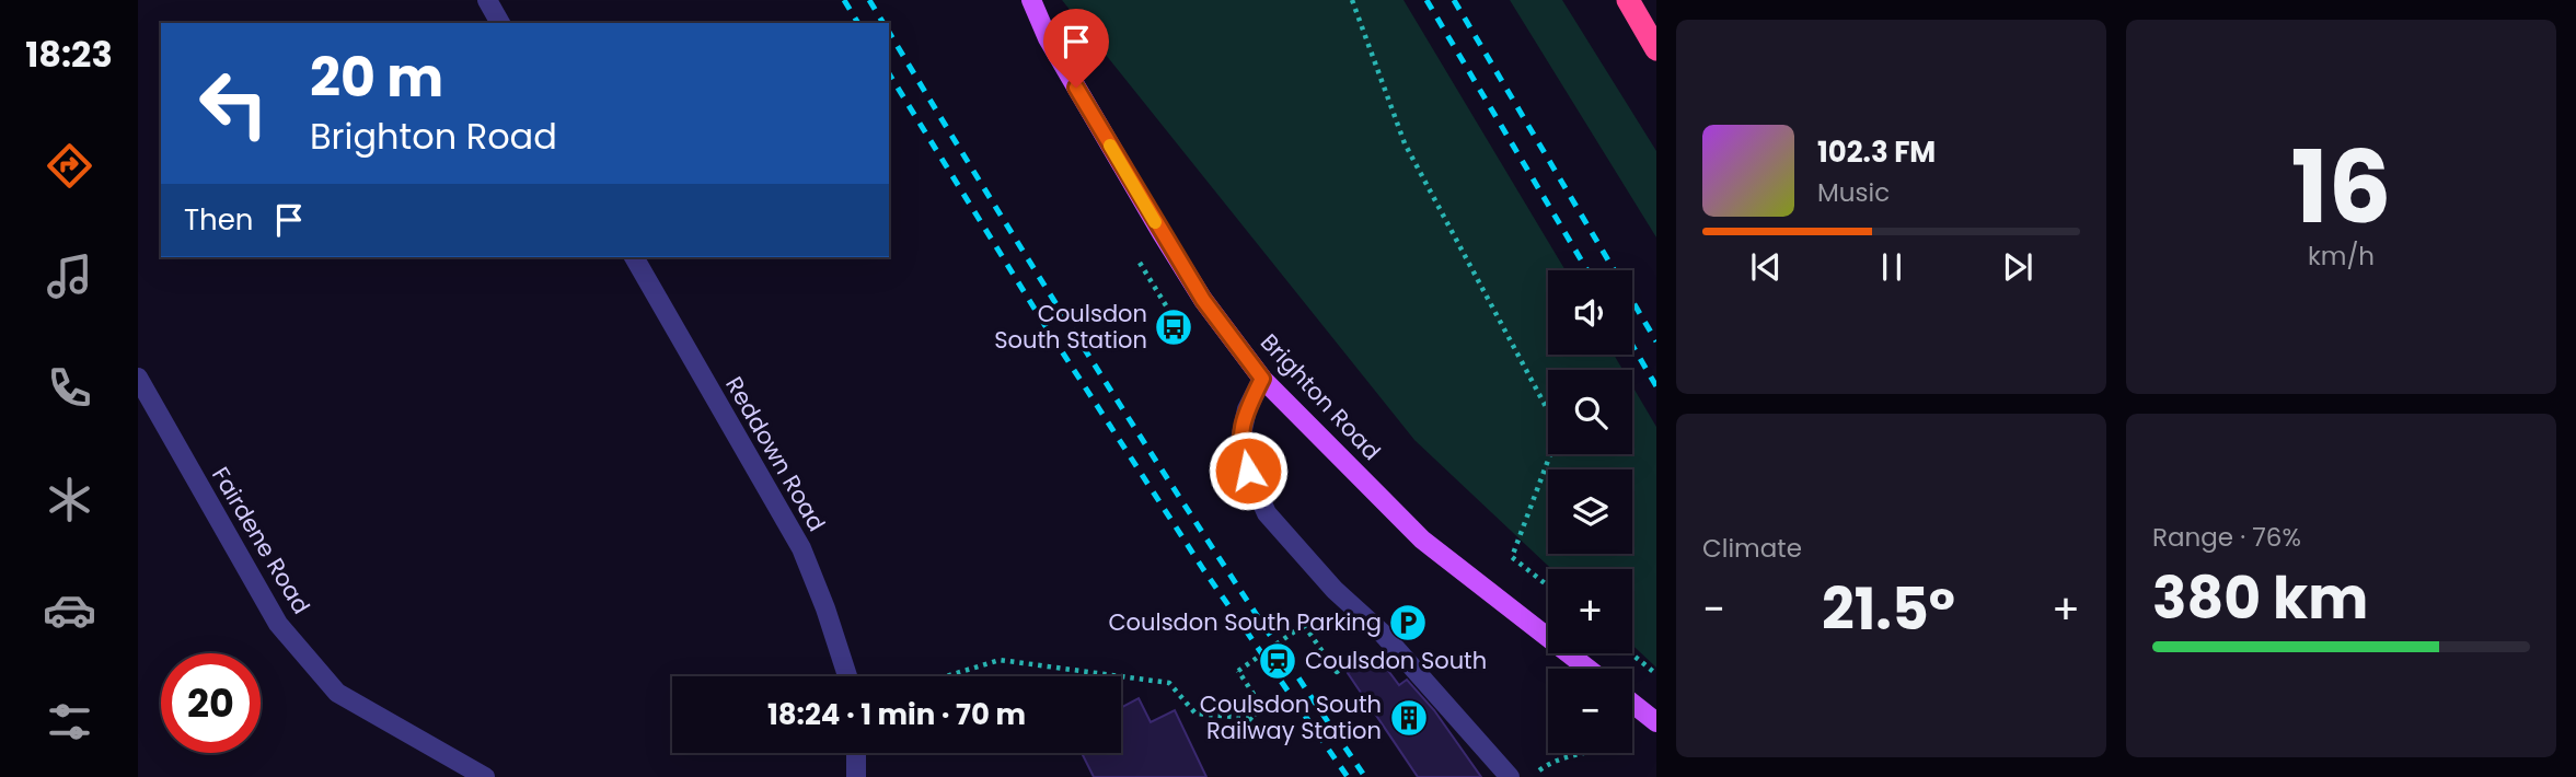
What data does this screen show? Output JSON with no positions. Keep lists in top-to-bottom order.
{
  "streets": {
    "main road": ["Brighton Road"],
    "street": ["Reddown Road", "Fairdene Road"]
  },
  "places": {
    "bus stop": ["Coulsdon South Station"],
    "parking": ["Coulsdon South Parking"],
    "station": ["Coulsdon South"],
    "building": ["Coulsdon South Railway Station"]
  },
  "page": {
    "tabs": "18:23",
    "tile": [
      ["16", "km/h"],
      "Climate",
      ["Range · 76%", "380 km"]
    ],
    "turn": ["20 m", "Brighton Road"],
    "song": ["102.3 FM", "Music"],
    "then": "Then",
    "map_buttons": ["+", "−"],
    "heat": ["−", "21.5°", "+"],
    "limit": "20",
    "trip": "18:24 · 1 min · 70 m"
  }
}
